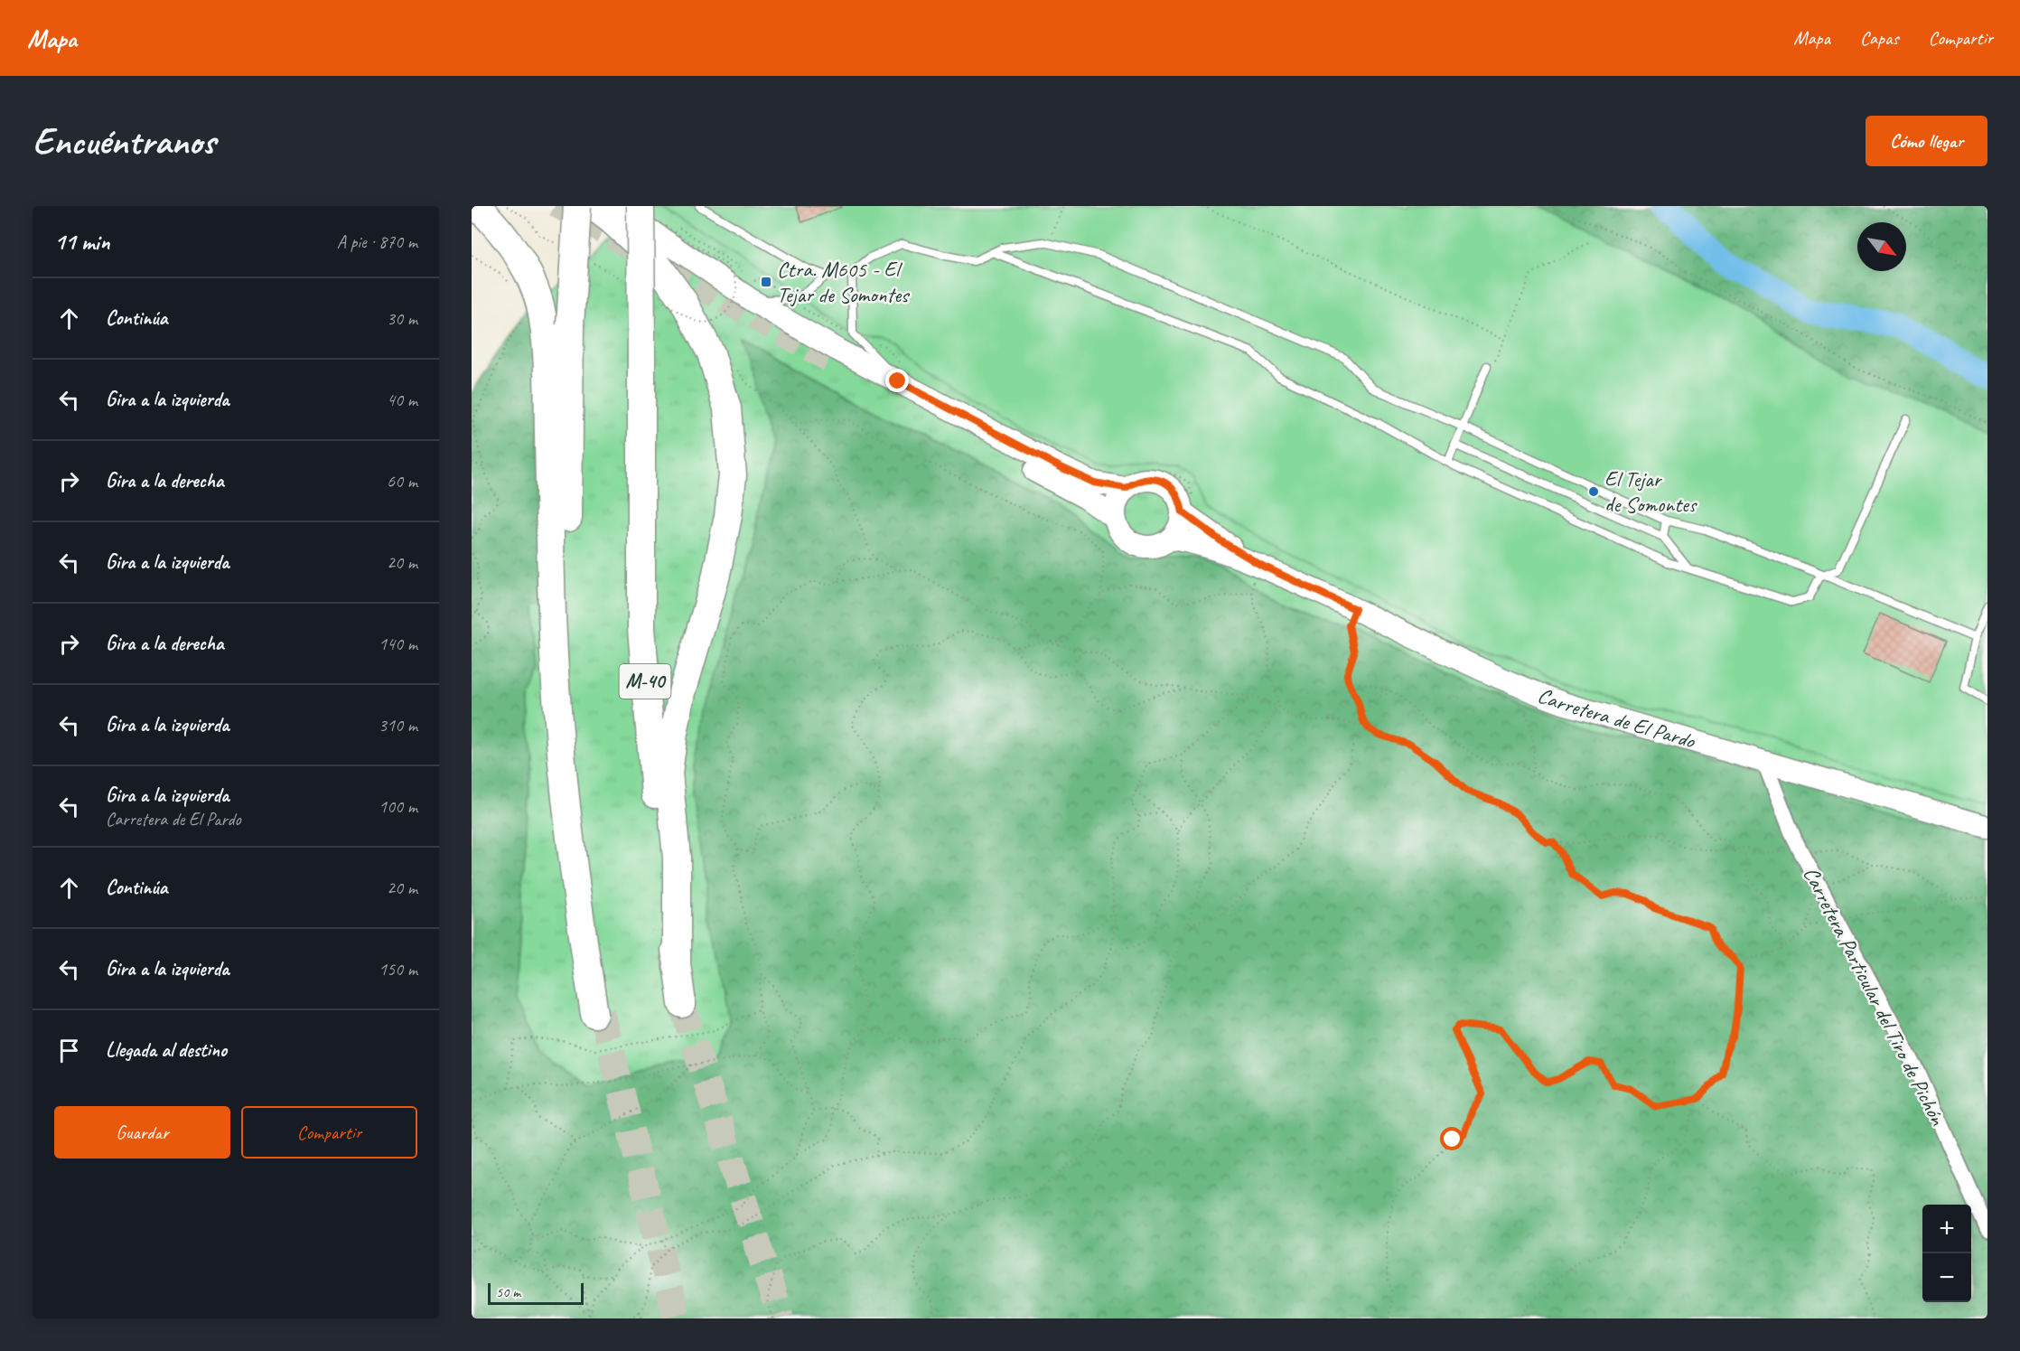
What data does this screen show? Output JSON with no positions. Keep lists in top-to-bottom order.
{
  "streets": {
    "highway": ["M-40"],
    "street": ["Carretera de El Pardo", "Carretera Particular del Tiro de Pichón"]
  },
  "crossings": [
    ["Carretera de El Pardo", "Carretera Particular del Tiro de Pichón"]
  ],
  "places": {
    "transit": ["Ctra. M605 - El Tejar de Somontes"],
    "other": ["El Tejar de Somontes"]
  },
  "scale_bar": "50 m",
  "north": "bottom right",
  "page": {
    "header": "Mapa",
    "nav": ["Mapa", "Capas", "Compartir"],
    "buttons": [
      "Cómo llegar",
      ["Guardar", "Compartir"]
    ],
    "title": "Encuéntranos",
    "heading": ["11 min", "A pie · 870 m"],
    "list": [
      ["Continúa", "30 m"],
      ["Gira a la izquierda", "40 m"],
      ["Gira a la derecha", "60 m"],
      ["Gira a la izquierda", "20 m"],
      ["Gira a la derecha", "140 m"],
      ["Gira a la izquierda", "310 m"],
      ["Gira a la izquierda", "Carretera de El Pardo", "100 m"],
      ["Continúa", "20 m"],
      ["Gira a la izquierda", "150 m"],
      "Llegada al destino"
    ],
    "map_buttons": ["+", "−"],
    "scale": "50 m"
  }
}
